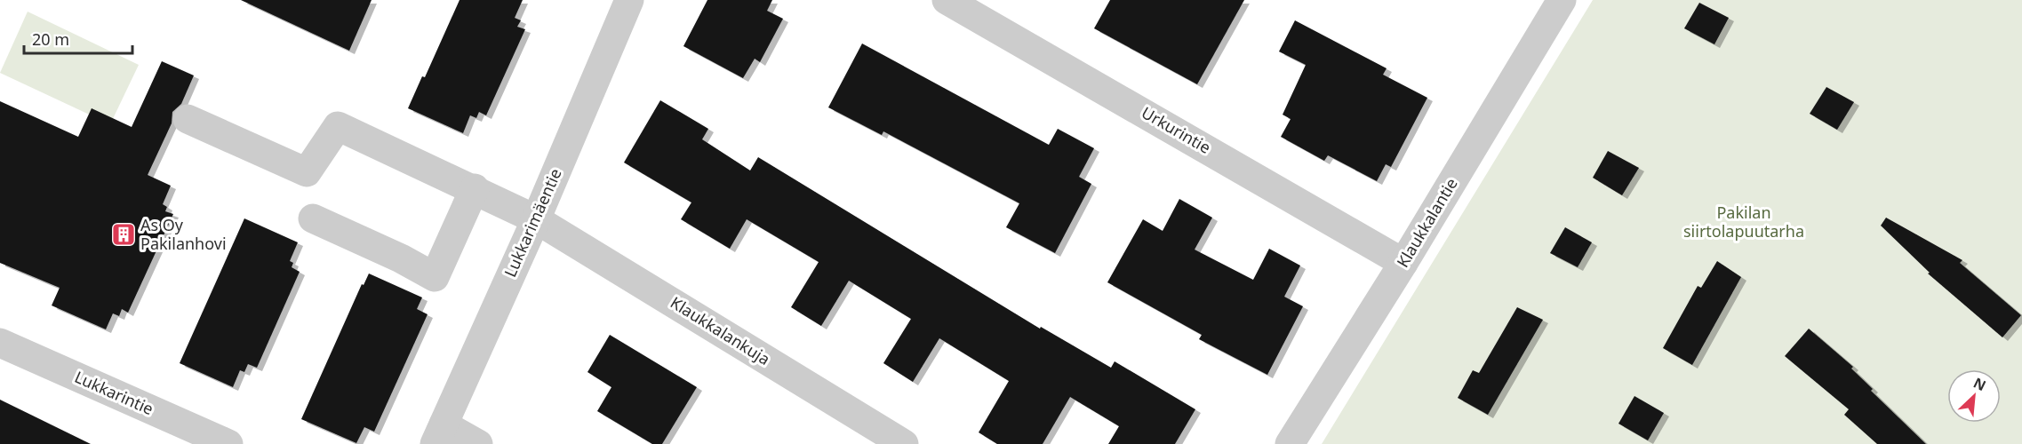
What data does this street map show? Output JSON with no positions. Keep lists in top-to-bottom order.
{
  "streets": {
    "street": [
      "Urkurintie",
      "Lukkarimäentie",
      "Klaukkalantie",
      "Klaukkalankuja",
      "Lukkarintie"
    ]
  },
  "crossings": [
    ["Urkurintie", "Klaukkalantie"],
    ["Lukkarimäentie", "Klaukkalankuja"]
  ],
  "parks": ["Pakilan siirtolapuutarha"],
  "places": {
    "building": ["As Oy Pakilanhovi"]
  },
  "scale_bar": "20 m",
  "north": "top right"
}
